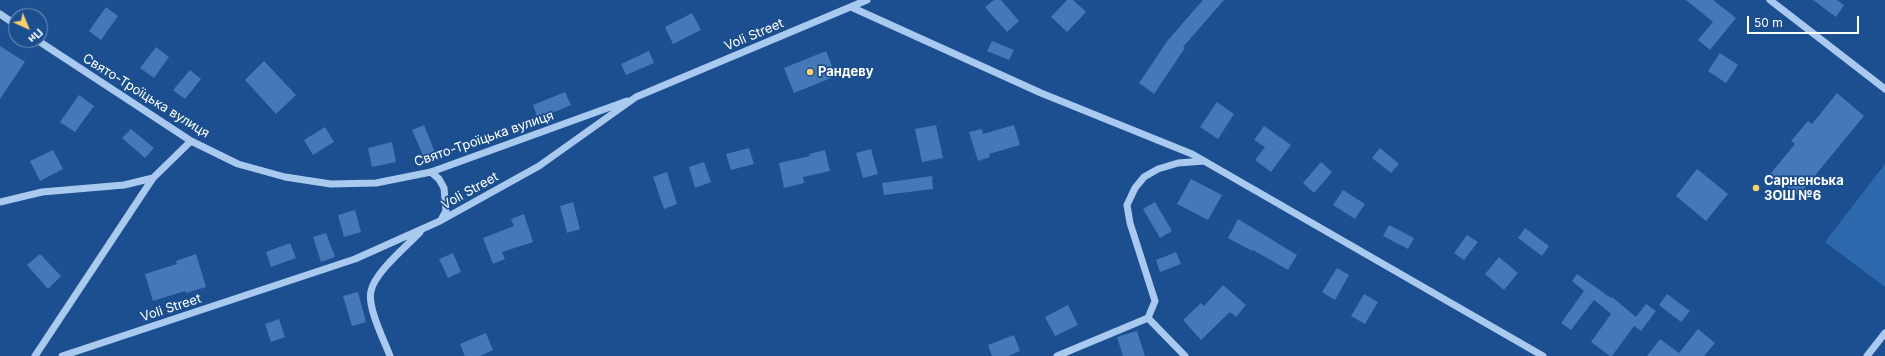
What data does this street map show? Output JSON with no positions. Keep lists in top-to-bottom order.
{
  "streets": {
    "street": ["Voli Street", "Свято-Троїцька вулиця"]
  },
  "crossings": [
    ["Voli Street", "Свято-Троїцька вулиця"]
  ],
  "places": ["Рандеву", "Сарненська ЗОШ №6"],
  "scale_bar": "50 m",
  "north": "bottom right"
}
